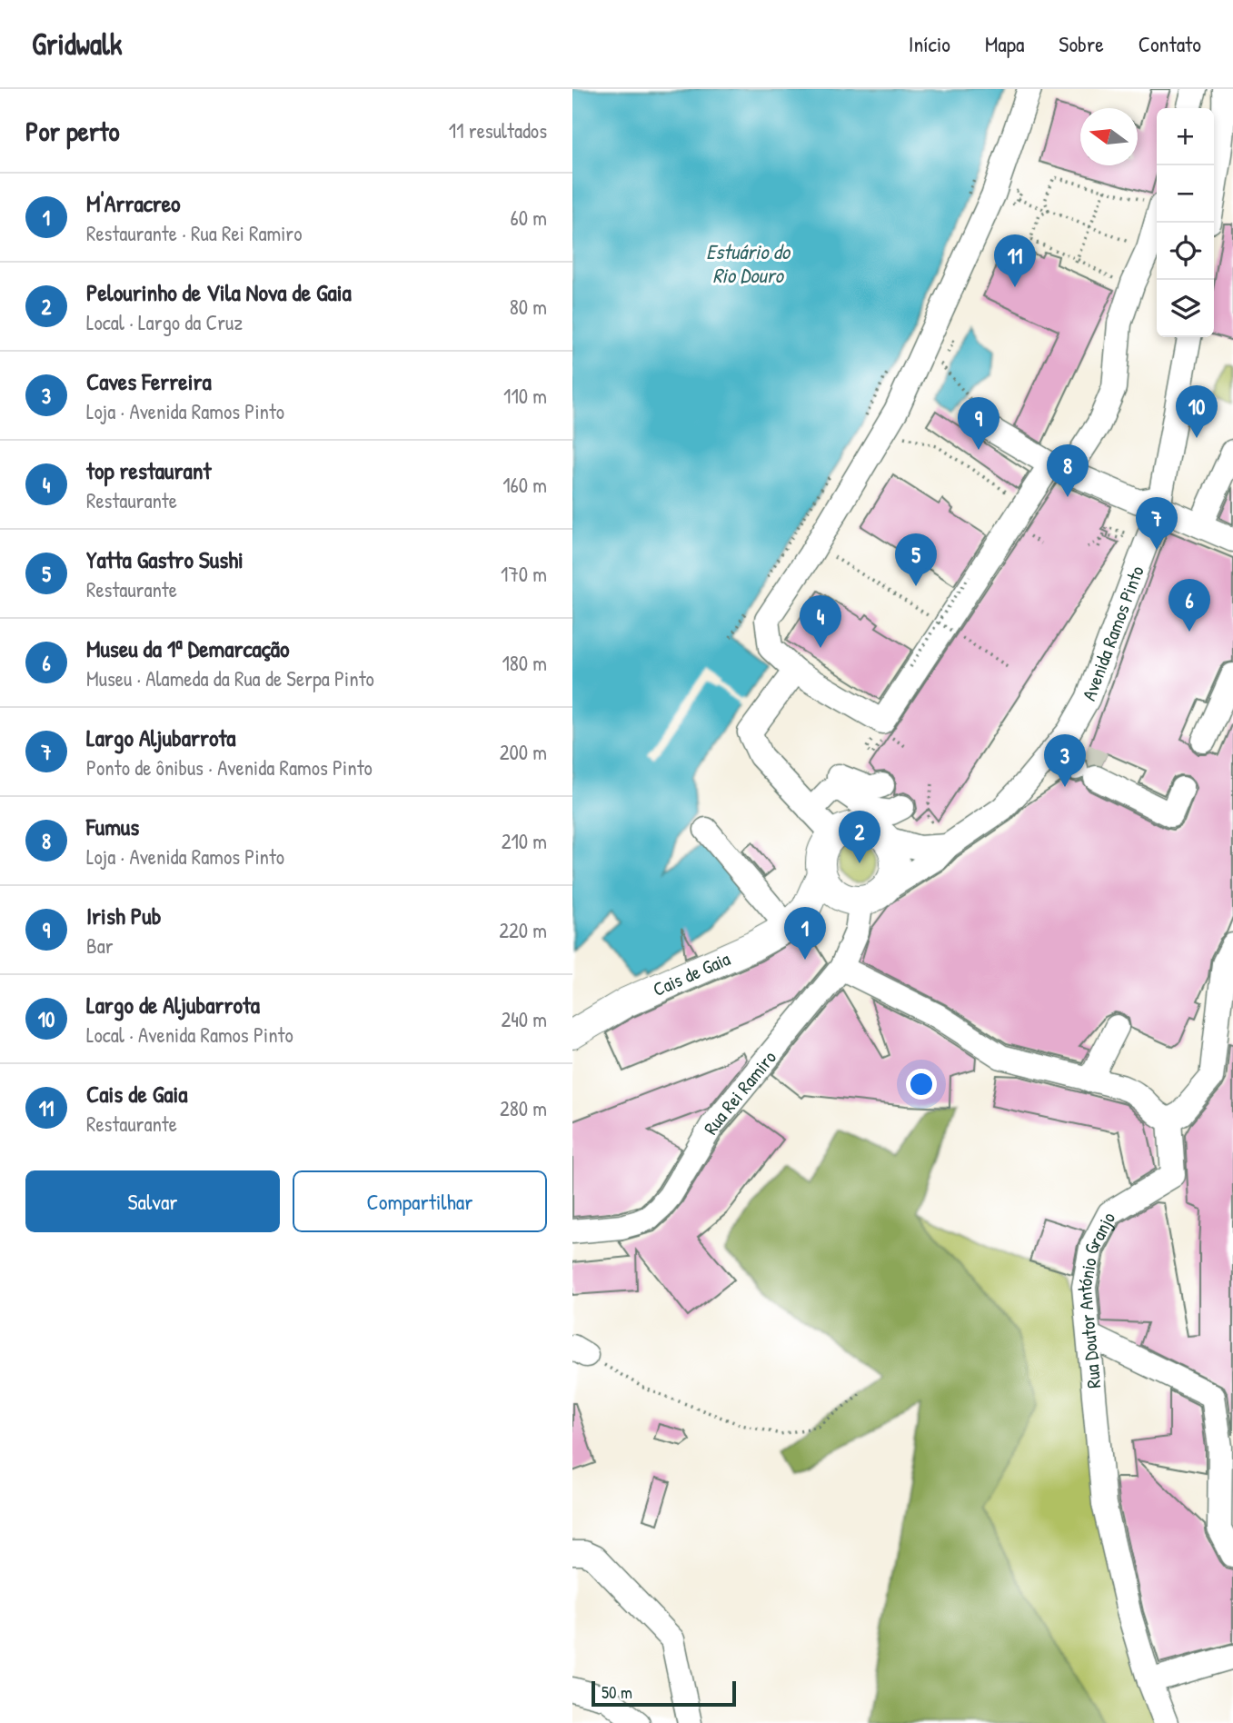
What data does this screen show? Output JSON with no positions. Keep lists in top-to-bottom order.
{
  "streets": {
    "main road": ["Cais de Gaia"],
    "street": ["Avenida Ramos Pinto", "Rua Rei Ramiro", "Rua Doutor António Granjo"]
  },
  "crossings": [
    ["Avenida Ramos Pinto", "Cais de Gaia"],
    ["Avenida Ramos Pinto", "Rua Rei Ramiro"],
    ["Cais de Gaia", "Rua Rei Ramiro"]
  ],
  "water": ["Estuário do Rio Douro"],
  "scale_bar": "50 m",
  "north": "left",
  "page": {
    "header": "Gridwalk",
    "nav": [
      "Início",
      "Mapa",
      "Sobre",
      "Contato"
    ],
    "heading": ["Por perto", "11 resultados"],
    "map_buttons": ["+", "−"],
    "list": [
      {
        "mark": "1",
        "name": "M'Arracreo",
        "note": "Restaurante · Rua Rei Ramiro",
        "value": "60 m"
      },
      {
        "mark": "2",
        "name": "Pelourinho de Vila Nova de Gaia",
        "note": "Local · Largo da Cruz",
        "value": "80 m"
      },
      {
        "mark": "3",
        "name": "Caves Ferreira",
        "note": "Loja · Avenida Ramos Pinto",
        "value": "110 m"
      },
      {
        "mark": "4",
        "name": "top restaurant",
        "note": "Restaurante",
        "value": "160 m"
      },
      {
        "mark": "5",
        "name": "Yatta Gastro Sushi",
        "note": "Restaurante",
        "value": "170 m"
      },
      {
        "mark": "6",
        "name": "Museu da 1ª Demarcação",
        "note": "Museu · Alameda da Rua de Serpa Pinto",
        "value": "180 m"
      },
      {
        "mark": "7",
        "name": "Largo Aljubarrota",
        "note": "Ponto de ônibus · Avenida Ramos Pinto",
        "value": "200 m"
      },
      {
        "mark": "8",
        "name": "Fumus",
        "note": "Loja · Avenida Ramos Pinto",
        "value": "210 m"
      },
      {
        "mark": "9",
        "name": "Irish Pub",
        "note": "Bar",
        "value": "220 m"
      },
      {
        "mark": "10",
        "name": "Largo de Aljubarrota",
        "note": "Local · Avenida Ramos Pinto",
        "value": "240 m"
      },
      {
        "mark": "11",
        "name": "Cais de Gaia",
        "note": "Restaurante",
        "value": "280 m"
      }
    ],
    "pins": [
      "11",
      "10",
      "9",
      "8",
      "7",
      "5",
      "6",
      "4",
      "3",
      "2",
      "1"
    ],
    "buttons": ["Salvar", "Compartilhar"],
    "scale": "50 m"
  }
}
